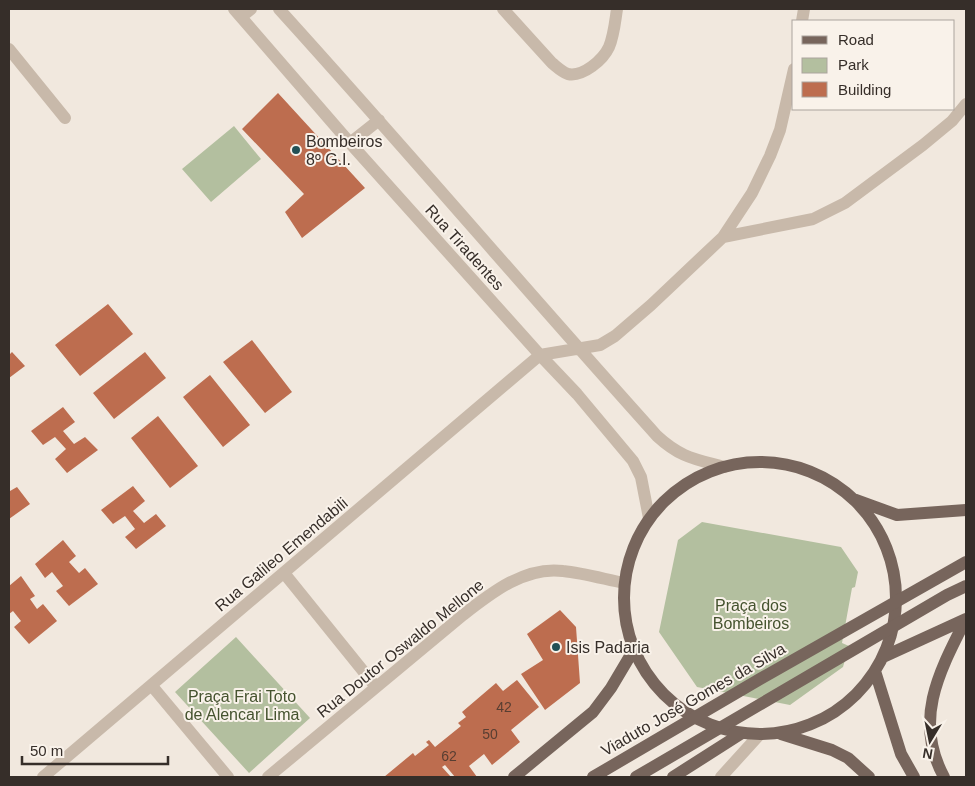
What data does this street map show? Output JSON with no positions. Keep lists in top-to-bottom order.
{
  "streets": {
    "main road": ["Viaduto José Gomes da Silva"],
    "street": ["Rua Tiradentes", "Rua Galileo Emendabili", "Rua Doutor Oswaldo Mellone"]
  },
  "crossings": [
    ["Rua Tiradentes", "Rua Galileo Emendabili"]
  ],
  "parks": ["Praça dos Bombeiros", "Praça Frai Toto de Alencar Lima"],
  "places": ["Bombeiros 8º G.I.", "Isis Padaria"],
  "house_numbers": ["42", "50", "62"],
  "legend": ["Road", "Park", "Building"],
  "scale_bar": "50 m",
  "north": "bottom"
}
